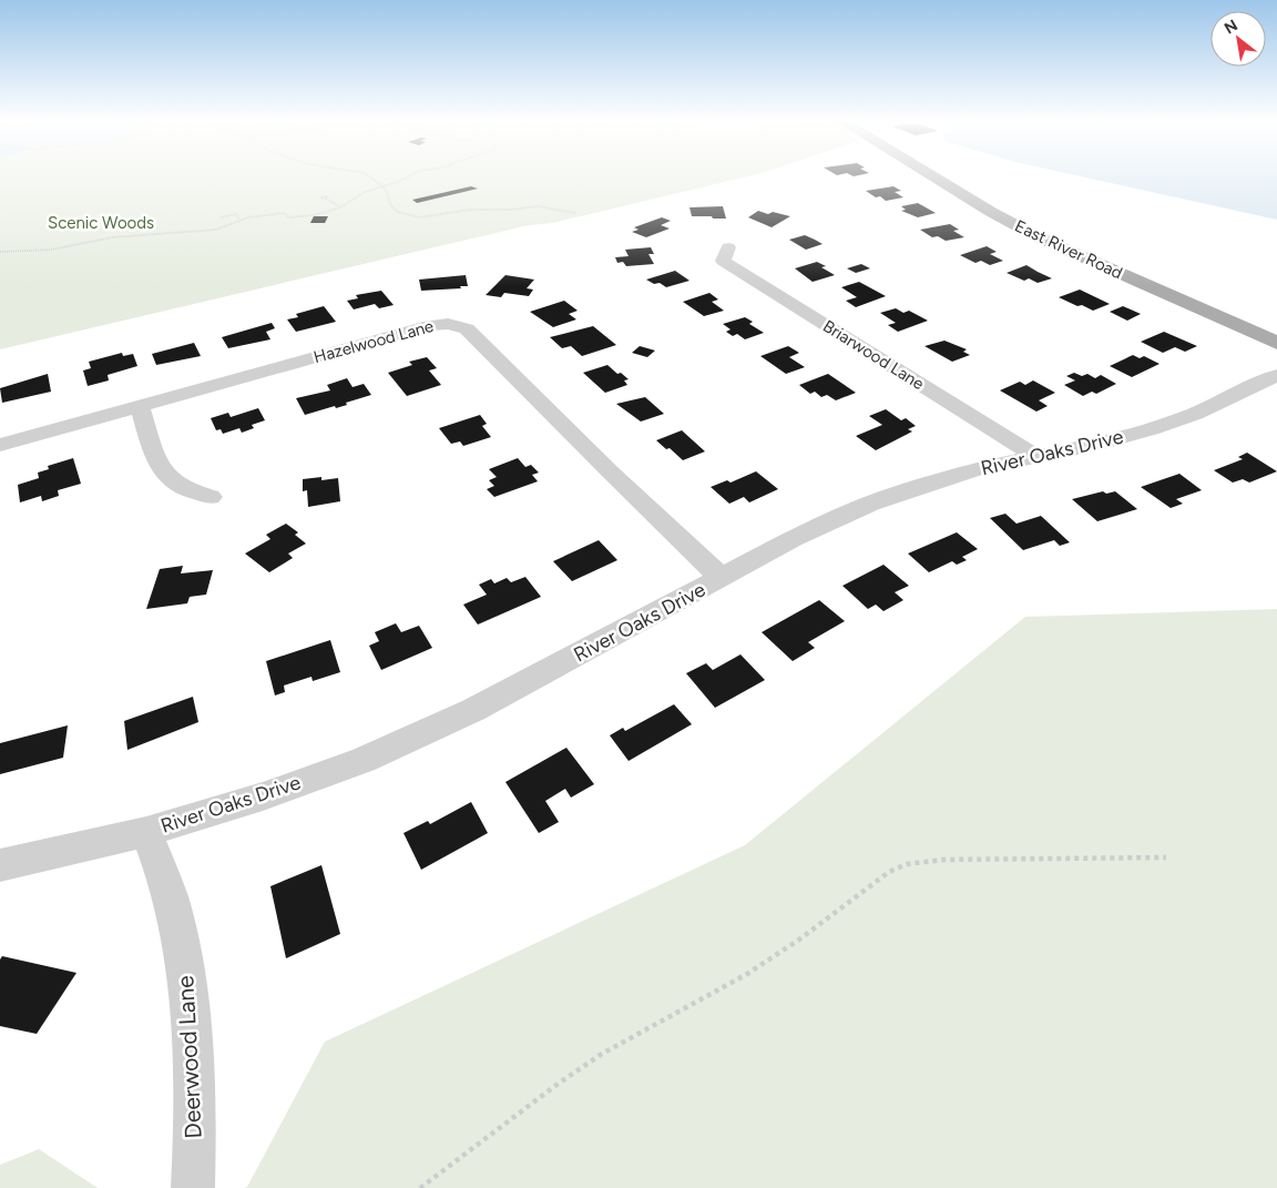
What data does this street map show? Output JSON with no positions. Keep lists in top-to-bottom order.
{
  "streets": {
    "main road": ["East River Road"],
    "street": [
      "Hazelwood Lane",
      "Briarwood Lane",
      "River Oaks Drive",
      "Deerwood Lane"
    ]
  },
  "crossings": [
    ["Hazelwood Lane", "River Oaks Drive"],
    ["Briarwood Lane", "River Oaks Drive"],
    ["River Oaks Drive", "Deerwood Lane"]
  ],
  "parks": ["Scenic Woods"],
  "north": "top left"
}
